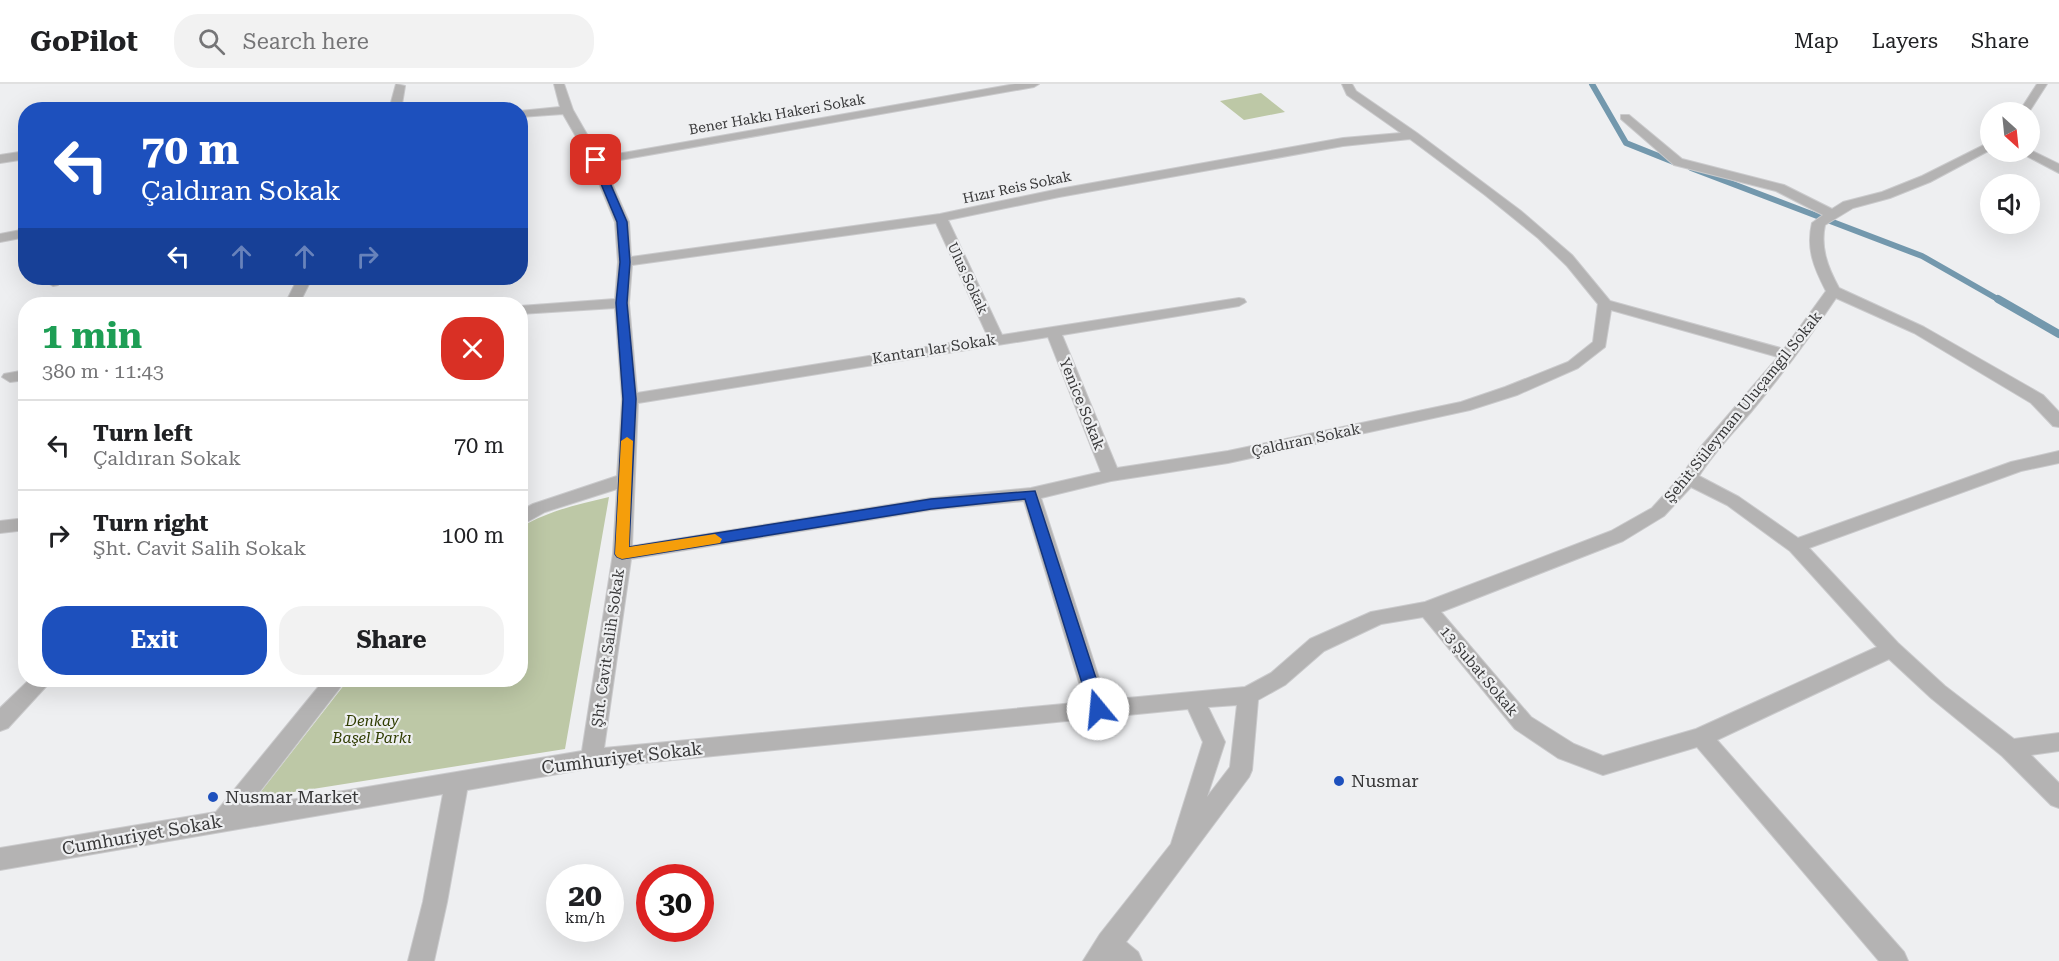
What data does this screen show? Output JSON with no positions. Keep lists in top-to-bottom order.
{
  "streets": {
    "street": [
      "Bener Hakkı Hakeri Sokak",
      "Hızır Reis Sokak",
      "Ulus Sokak",
      "Kantarı lar Sokak",
      "Yenice Sokak",
      "Şehit Süleyman Uluçamgil Sokak",
      "Çaldıran Sokak",
      "Şht. Cavit Salih Sokak",
      "13 Şubat Sokak",
      "Cumhuriyet Sokak"
    ]
  },
  "crossings": [
    ["Bener Hakkı Hakeri Sokak", "Şht. Cavit Salih Sokak"],
    ["Hızır Reis Sokak", "Ulus Sokak"],
    ["Hızır Reis Sokak", "Şht. Cavit Salih Sokak"],
    ["Ulus Sokak", "Kantarı lar Sokak"],
    ["Kantarı lar Sokak", "Yenice Sokak"],
    ["Kantarı lar Sokak", "Şht. Cavit Salih Sokak"],
    ["Yenice Sokak", "Çaldıran Sokak"],
    ["Şehit Süleyman Uluçamgil Sokak", "13 Şubat Sokak"],
    ["Şehit Süleyman Uluçamgil Sokak", "Cumhuriyet Sokak"],
    ["Çaldıran Sokak", "Şht. Cavit Salih Sokak"],
    ["Şht. Cavit Salih Sokak", "Cumhuriyet Sokak"]
  ],
  "parks": ["Denkay Başel Parkı"],
  "places": ["Nusmar", "Nusmar Market"],
  "north": "bottom right",
  "page": {
    "header": "GoPilot",
    "search": "Search here",
    "nav": ["Map", "Layers", "Share"],
    "turn": ["70 m", "Çaldıran Sokak"],
    "heading": ["1 min", "380 m · 11:43"],
    "list": [
      {
        "name": "Turn left",
        "note": "Çaldıran Sokak",
        "value": "70 m"
      },
      {
        "name": "Turn right",
        "note": "Şht. Cavit Salih Sokak",
        "value": "100 m"
      }
    ],
    "buttons": ["Exit", "Share"],
    "speed": "20 km/h",
    "limit": "30"
  }
}
